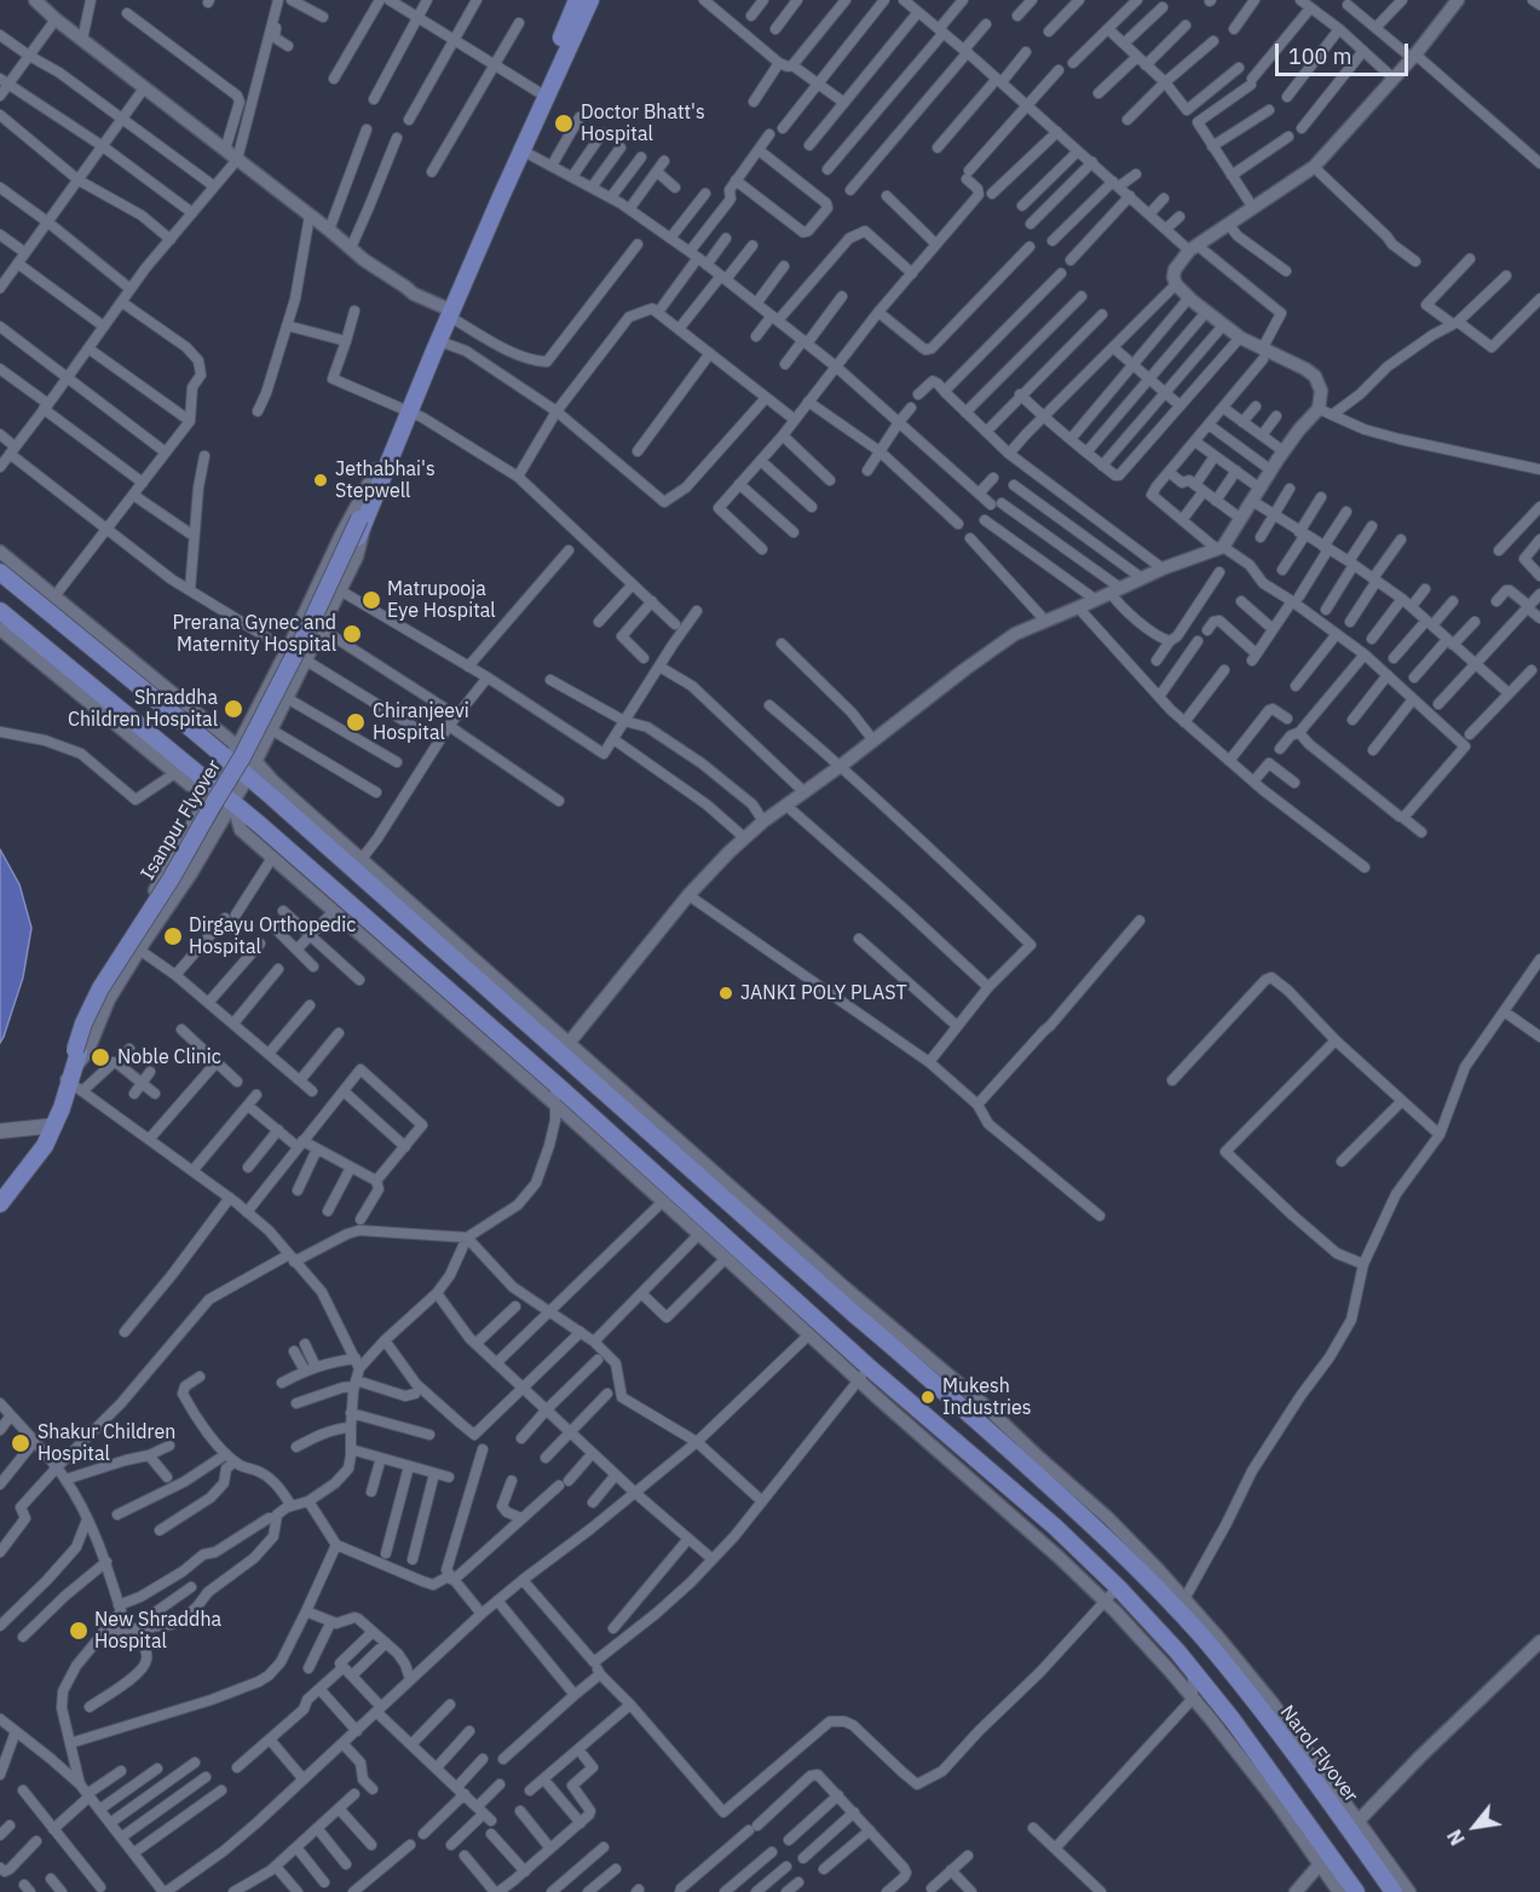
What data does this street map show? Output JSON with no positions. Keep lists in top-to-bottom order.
{
  "streets": {
    "main road": ["Isanpur Flyover", "Narol Flyover"]
  },
  "places": [
    "Doctor Bhatt's Hospital",
    "Jethabhai's Stepwell",
    "Matrupooja Eye Hospital",
    "Prerana Gynec and Maternity Hospital",
    "Shraddha Children Hospital",
    "Chiranjeevi Hospital",
    "Dirgayu Orthopedic Hospital",
    "JANKI POLY PLAST",
    "Noble Clinic",
    "Mukesh Industries",
    "Shakur Children Hospital",
    "New Shraddha Hospital"
  ],
  "scale_bar": "100 m",
  "north": "bottom left"
}
